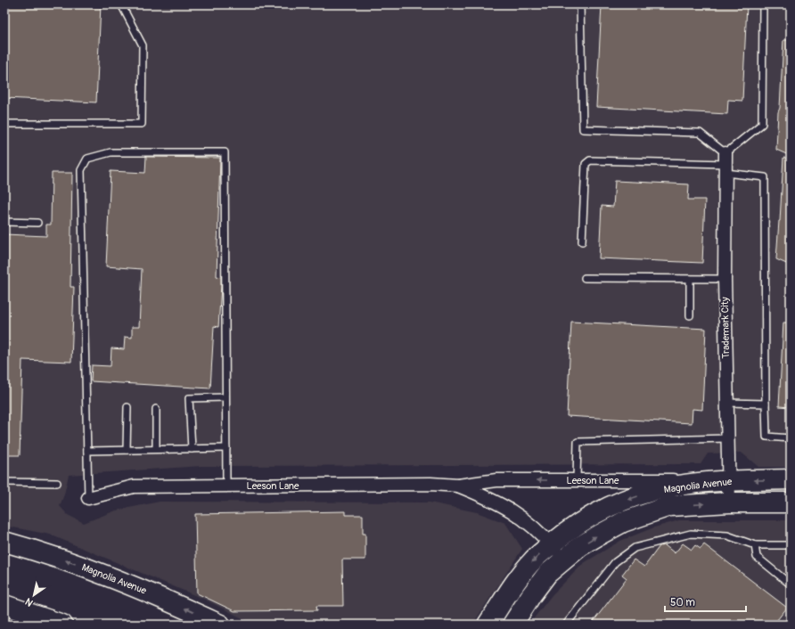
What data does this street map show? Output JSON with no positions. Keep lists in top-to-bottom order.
{
  "streets": {
    "main road": ["Magnolia Avenue"],
    "street": ["Trademark City", "Leeson Lane"]
  },
  "crossings": [
    ["Trademark City", "Leeson Lane"],
    ["Trademark City", "Magnolia Avenue"],
    ["Leeson Lane", "Magnolia Avenue"]
  ],
  "scale_bar": "50 m",
  "north": "bottom left"
}
